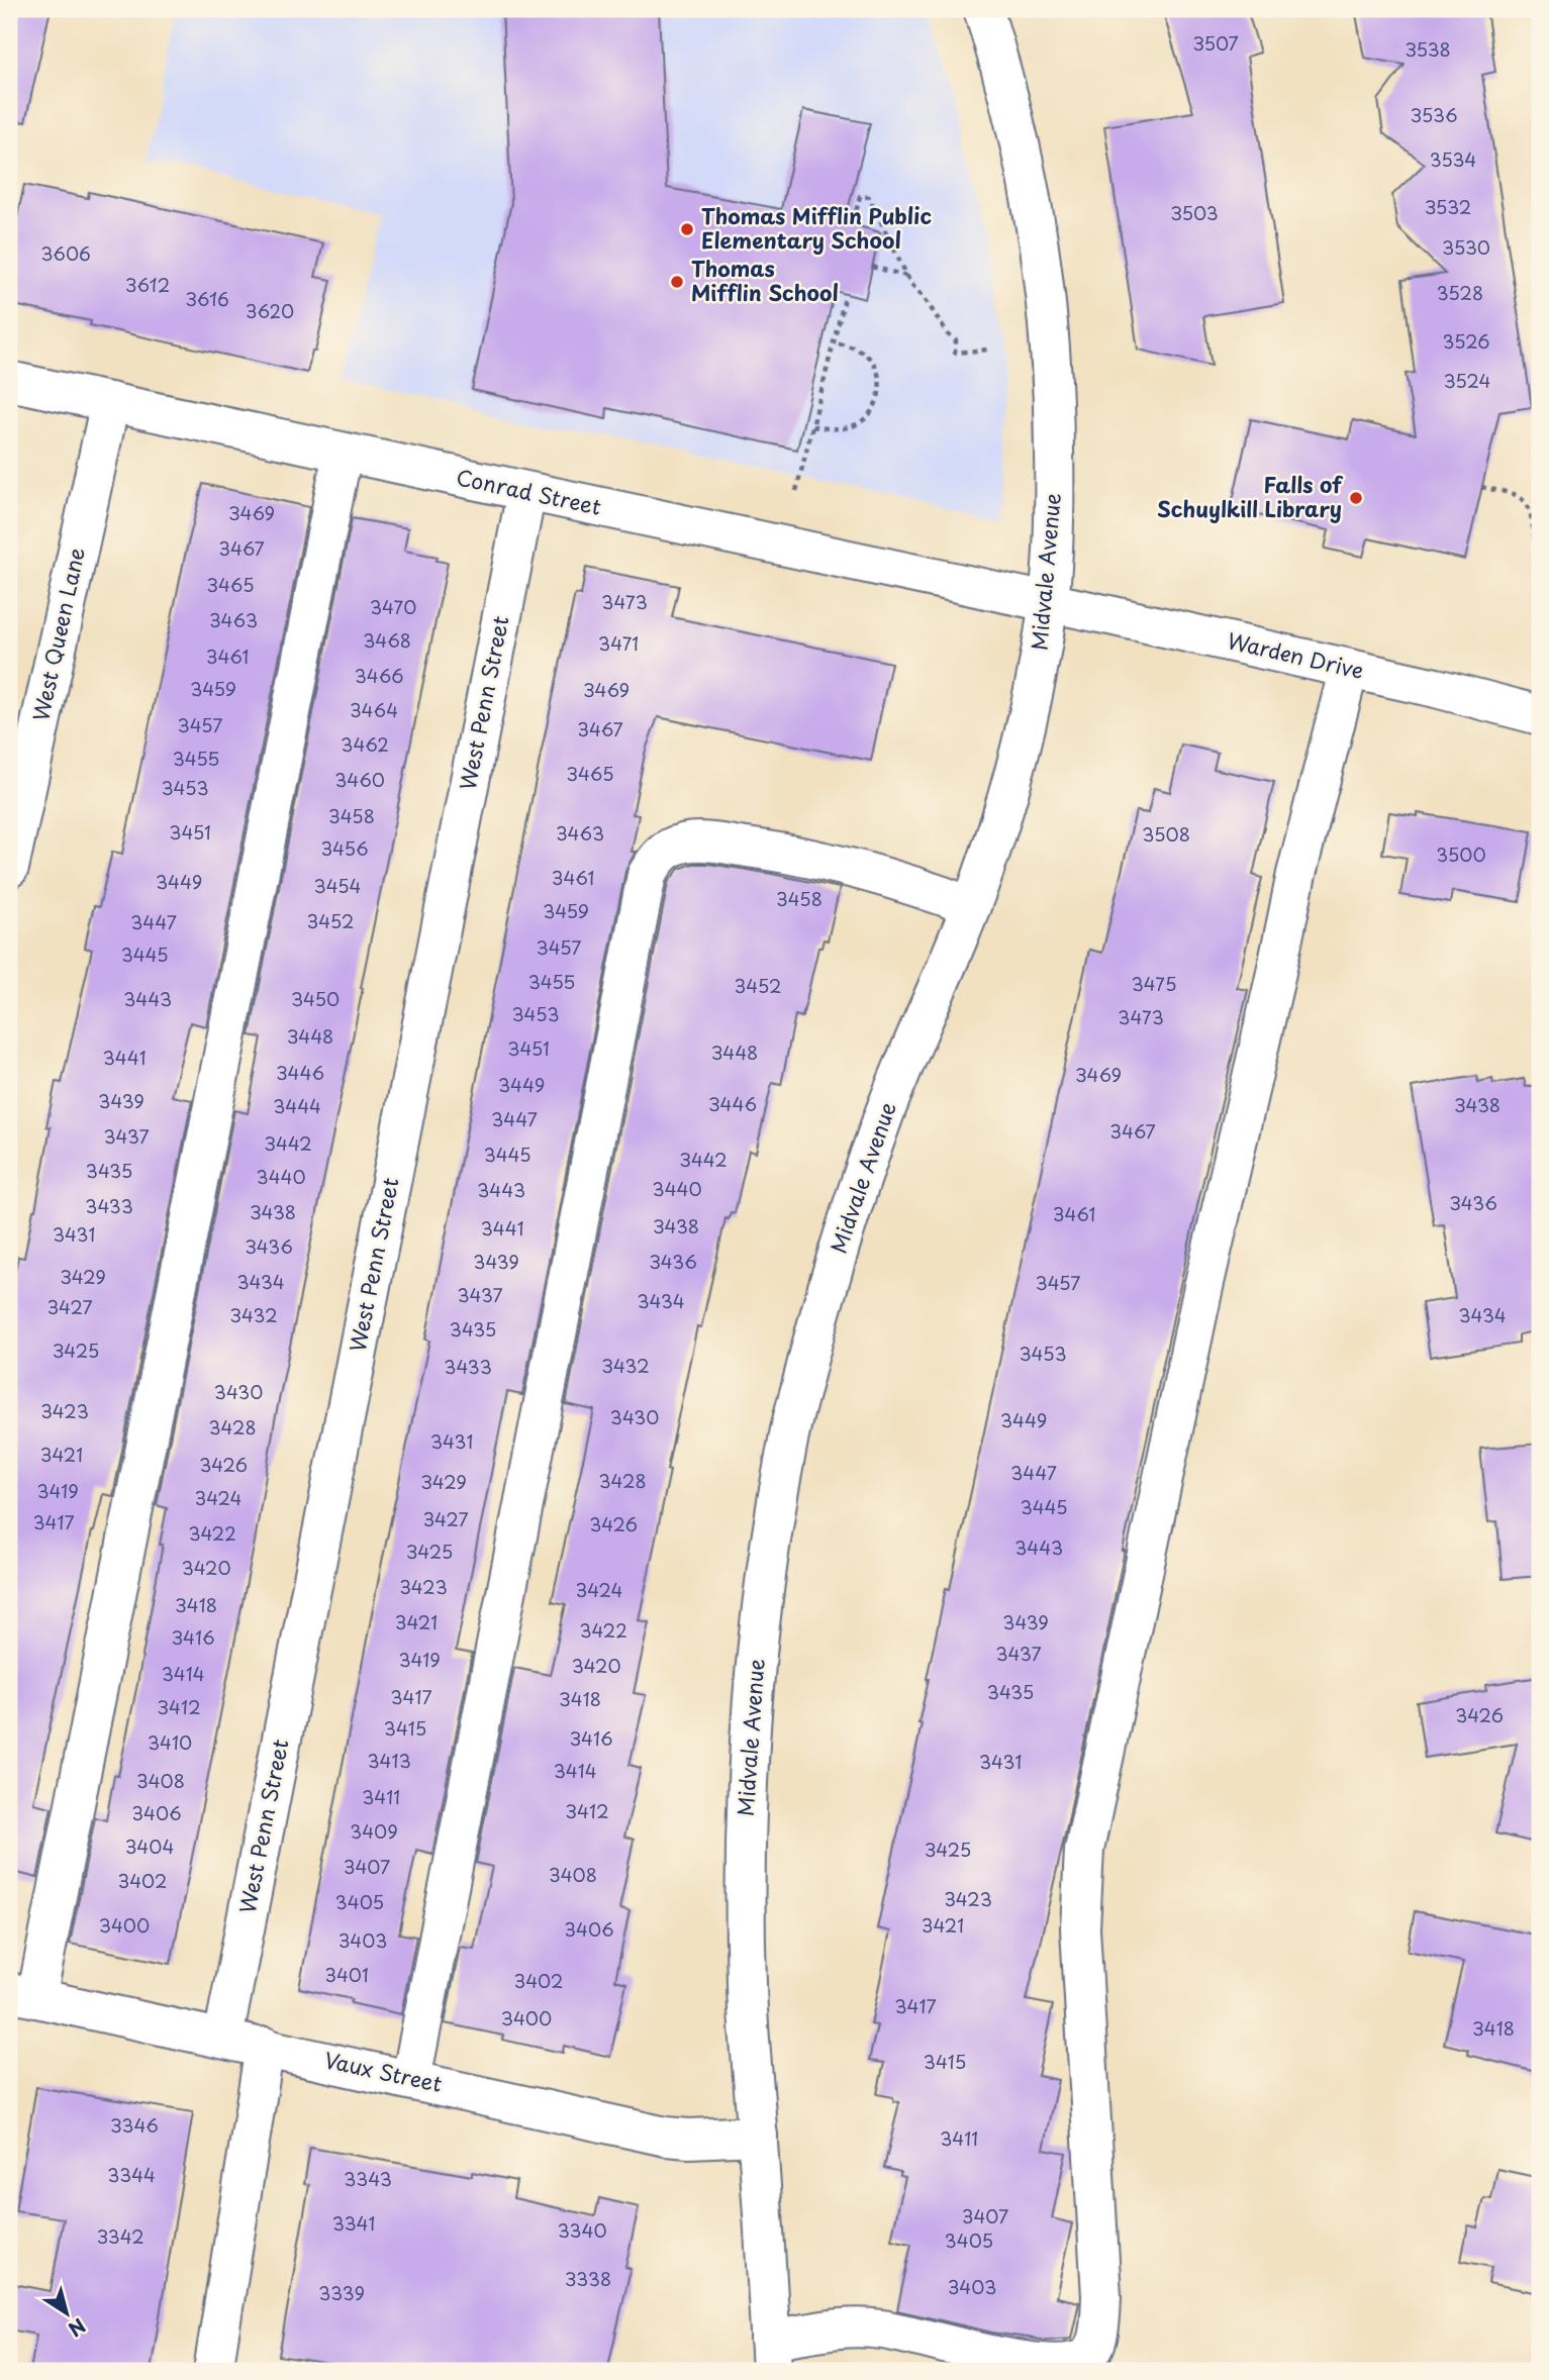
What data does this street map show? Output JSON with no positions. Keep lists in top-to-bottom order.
{
  "streets": {
    "street": [
      "Conrad Street",
      "Midvale Avenue",
      "West Queen Lane",
      "Warden Drive",
      "West Penn Street",
      "Vaux Street"
    ]
  },
  "crossings": [
    ["Conrad Street", "Midvale Avenue"],
    ["Conrad Street", "West Queen Lane"],
    ["Conrad Street", "Warden Drive"],
    ["Conrad Street", "West Penn Street"],
    ["Midvale Avenue", "Warden Drive"],
    ["Midvale Avenue", "Vaux Street"],
    ["West Penn Street", "Vaux Street"]
  ],
  "places": ["Thomas Mifflin Public Elementary School", "Thomas Mifflin School", "Falls of Schuylkill Library"],
  "house_numbers": [
    "3507",
    "3538",
    "3536",
    "3534",
    "3532",
    "3503",
    "3530",
    "3606",
    "3612",
    "3528",
    "3616",
    "3620",
    "3526",
    "3524",
    "3469",
    "3467",
    "3465",
    "3473",
    "3470",
    "3463",
    "3468",
    "3471",
    "3461",
    "3466",
    "3459",
    "3469",
    "3464",
    "3457",
    "3467",
    "3462",
    "3455",
    "3465",
    "3460",
    "3453",
    "3458",
    "3451",
    "3463",
    "3508",
    "3456",
    "3500",
    "3461",
    "3449",
    "3454",
    "3458",
    "3459",
    "3452",
    "3447",
    "3457",
    "3445",
    "3455",
    "3475",
    "3452",
    "3443",
    "3450",
    "3453",
    "3473",
    "3448",
    "3451",
    "3448",
    "3441",
    "3446",
    "3469",
    "3449",
    "3439",
    "3446",
    "3438",
    "3444",
    "3447",
    "3467",
    "3437",
    "3442",
    "3445",
    "3442",
    "3435",
    "3440",
    "3440",
    "3443",
    "3436",
    "3433",
    "3438",
    "3461",
    "3438",
    "3441",
    "3431",
    "3436",
    "3439",
    "3436",
    "3429",
    "3434",
    "3457",
    "3437",
    "3434",
    "3427",
    "3432",
    "3434",
    "3435",
    "3425",
    "3453",
    "3432",
    "3433",
    "3430",
    "3423",
    "3430",
    "3449",
    "3428",
    "3431",
    "3421",
    "3426",
    "3447",
    "3428",
    "3429",
    "3419",
    "3424",
    "3445",
    "3427",
    "3417",
    "3426",
    "3422",
    "3443",
    "3425",
    "3420",
    "3423",
    "3424",
    "3418",
    "3421",
    "3439",
    "3422",
    "3416",
    "3437",
    "3419",
    "3420",
    "3414",
    "3435",
    "3417",
    "3418",
    "3412",
    "3426",
    "3415",
    "3416",
    "3410",
    "3413",
    "3431",
    "3414",
    "3408",
    "3411",
    "3412",
    "3406",
    "3409",
    "3404",
    "3425",
    "3407",
    "3408",
    "3402",
    "3423",
    "3405",
    "3400",
    "3421",
    "3406",
    "3403",
    "3401",
    "3402",
    "3417",
    "3400",
    "3418",
    "3415",
    "3346",
    "3411",
    "3344",
    "3343",
    "3407",
    "3341",
    "3340",
    "3342",
    "3405",
    "3338",
    "3403",
    "3339"
  ],
  "north": "bottom right"
}
